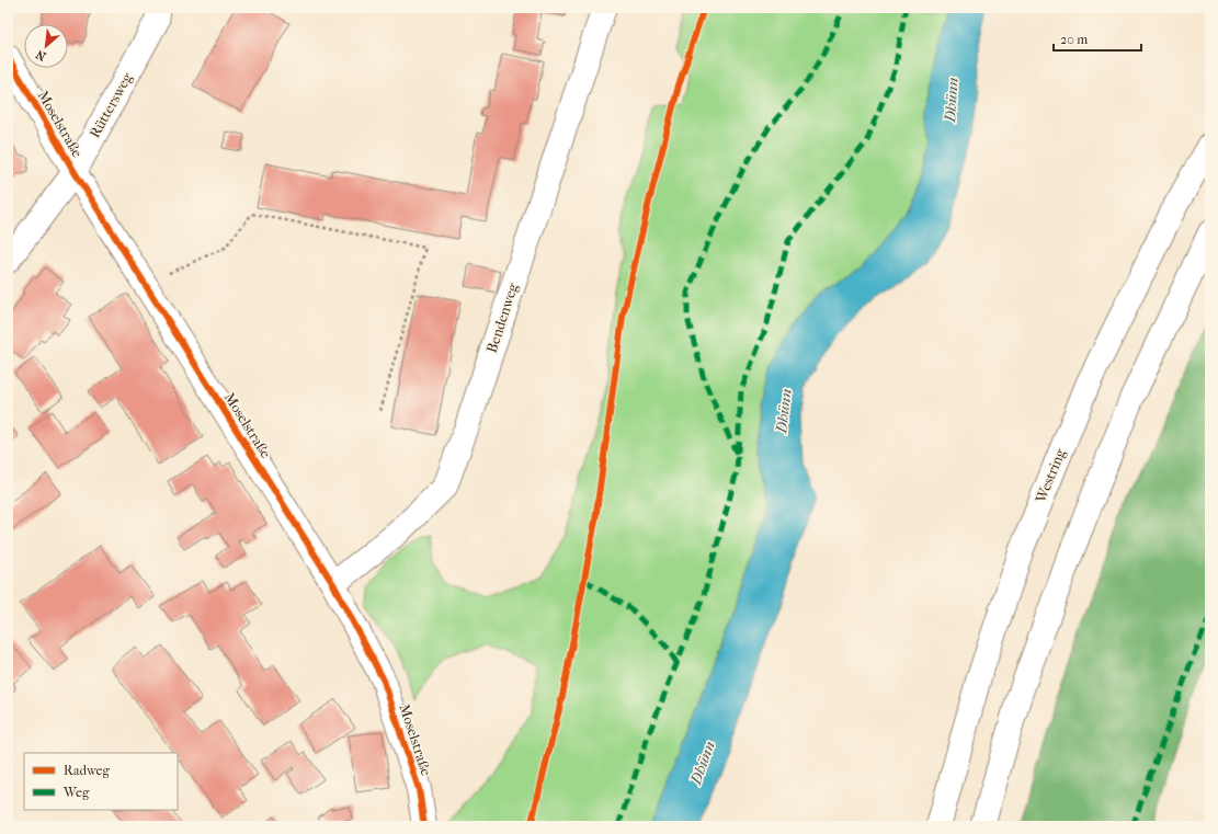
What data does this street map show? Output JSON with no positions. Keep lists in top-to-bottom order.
{
  "streets": {
    "street": [
      "Rüttersweg",
      "Moselstraße",
      "Bendenweg",
      "Westring"
    ]
  },
  "crossings": [
    ["Rüttersweg", "Moselstraße"],
    ["Moselstraße", "Bendenweg"]
  ],
  "water": ["Dhünn"],
  "legend": ["Radweg", "Weg"],
  "scale_bar": "20 m",
  "north": "bottom left"
}
